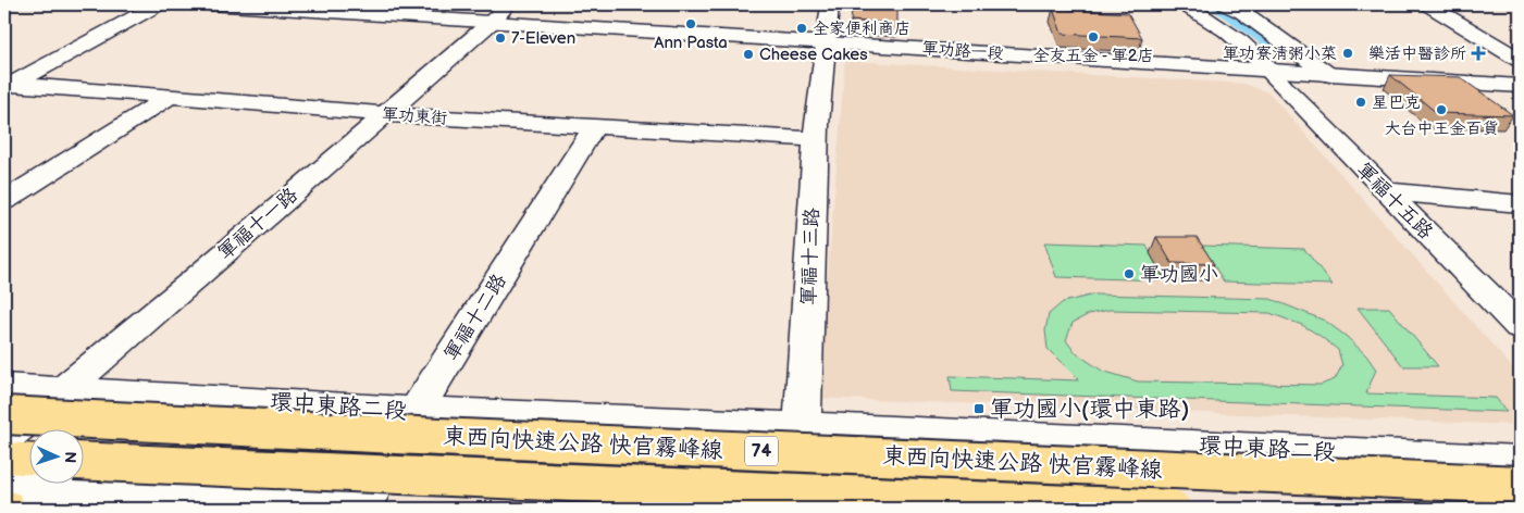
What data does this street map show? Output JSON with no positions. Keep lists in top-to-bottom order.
{
  "streets": {
    "highway": ["東西向快速公路 快官霧峰線", "74"],
    "street": [
      "軍功路一段",
      "軍功東街",
      "軍福十五路",
      "軍福十一路",
      "軍福十三路",
      "軍福十二路",
      "環中東路二段"
    ]
  },
  "crossings": [
    ["軍功路一段", "軍福十五路"],
    ["軍功路一段", "軍福十一路"],
    ["軍功路一段", "軍福十三路"],
    ["軍功東街", "軍福十一路"],
    ["軍功東街", "軍福十三路"],
    ["軍功東街", "軍福十二路"],
    ["軍福十一路", "環中東路二段"],
    ["軍福十三路", "環中東路二段"],
    ["軍福十二路", "環中東路二段"]
  ],
  "places": {
    "other": [
      "Ann Pasta",
      "全家便利商店",
      "全友五金 - 軍2店",
      "7-Eleven",
      "軍功寮清粥小菜",
      "Cheese Cakes",
      "星巴克",
      "大台中王金百貨",
      "軍功國小"
    ],
    "health": ["樂活中醫診所"],
    "transit": ["軍功國小(環中東路)"]
  },
  "north": "right"
}
